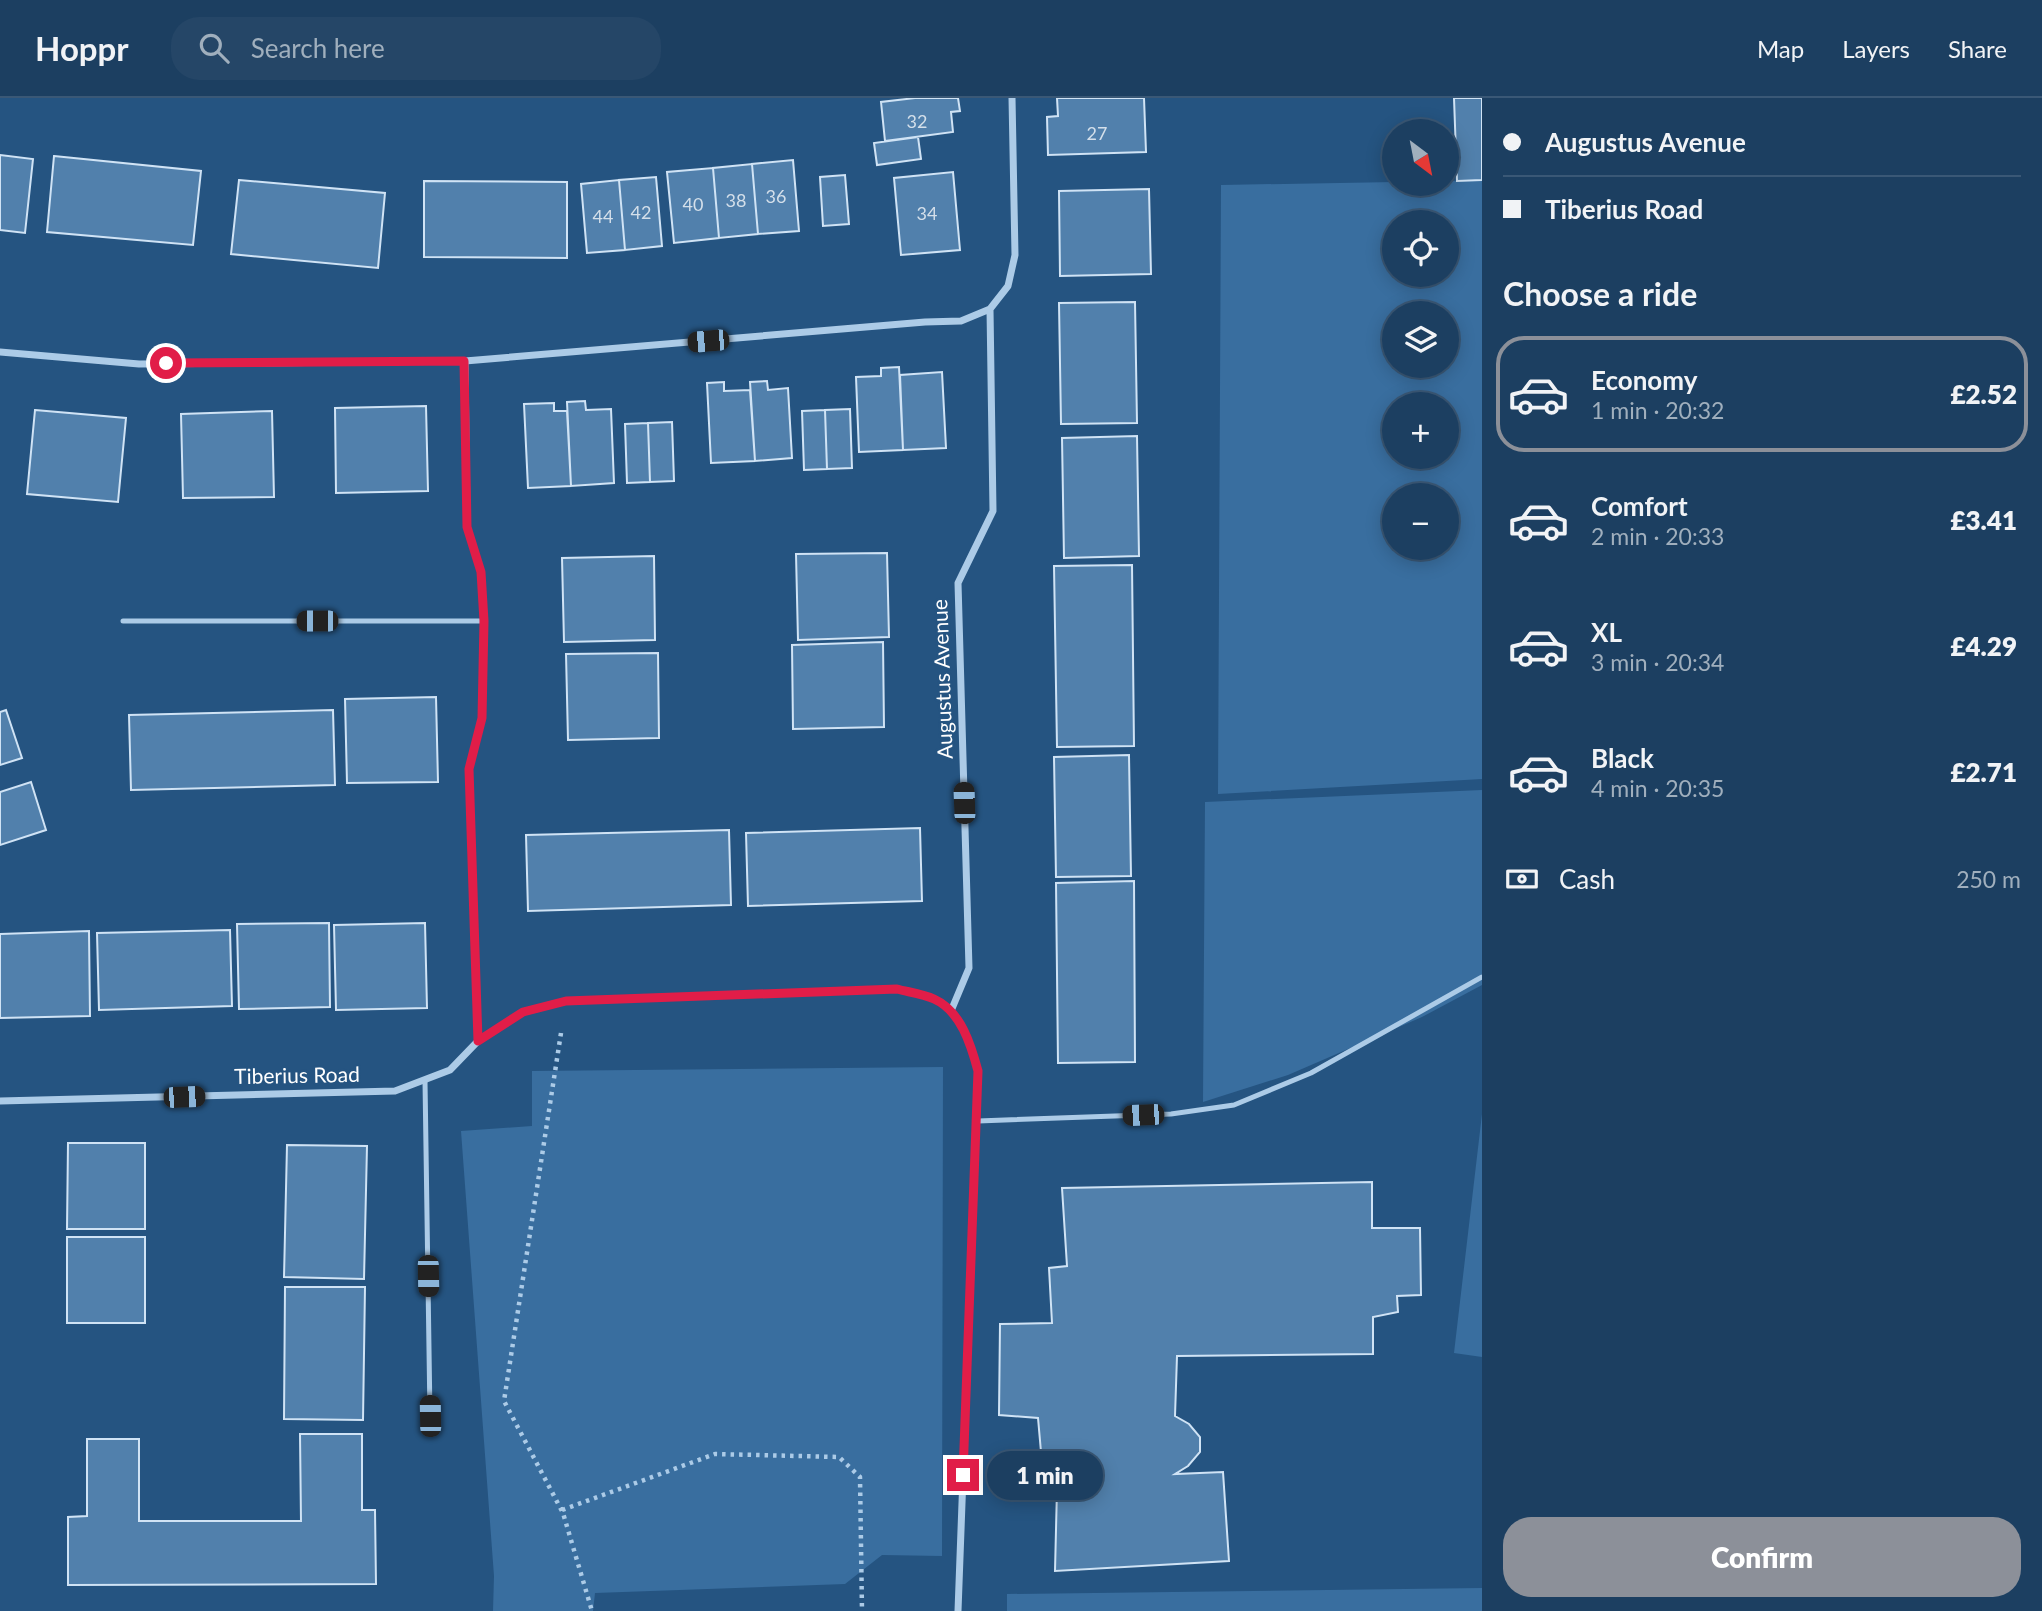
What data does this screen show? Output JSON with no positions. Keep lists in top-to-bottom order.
{
  "streets": {
    "street": ["Augustus Avenue", "Tiberius Road"]
  },
  "crossings": [
    ["Augustus Avenue", "Tiberius Road"]
  ],
  "house_numbers": [
    "32",
    "27",
    "36",
    "38",
    "40",
    "42",
    "34",
    "44"
  ],
  "north": "bottom right",
  "page": {
    "header": "Hoppr",
    "search": "Search here",
    "nav": ["Map", "Layers", "Share"],
    "banner": ["Augustus Avenue", "Tiberius Road"],
    "map_buttons": ["+", "−"],
    "heading": "Choose a ride",
    "list": [
      {
        "name": "Economy",
        "note": "1 min · 20:32",
        "value": "£2.52"
      },
      {
        "name": "Comfort",
        "note": "2 min · 20:33",
        "value": "£3.41"
      },
      {
        "name": "XL",
        "note": "3 min · 20:34",
        "value": "£4.29"
      },
      {
        "name": "Black",
        "note": "4 min · 20:35",
        "value": "£2.71"
      }
    ],
    "pay": ["Cash", "250 m"],
    "bubble": "1 min",
    "buttons": "Confirm"
  }
}
